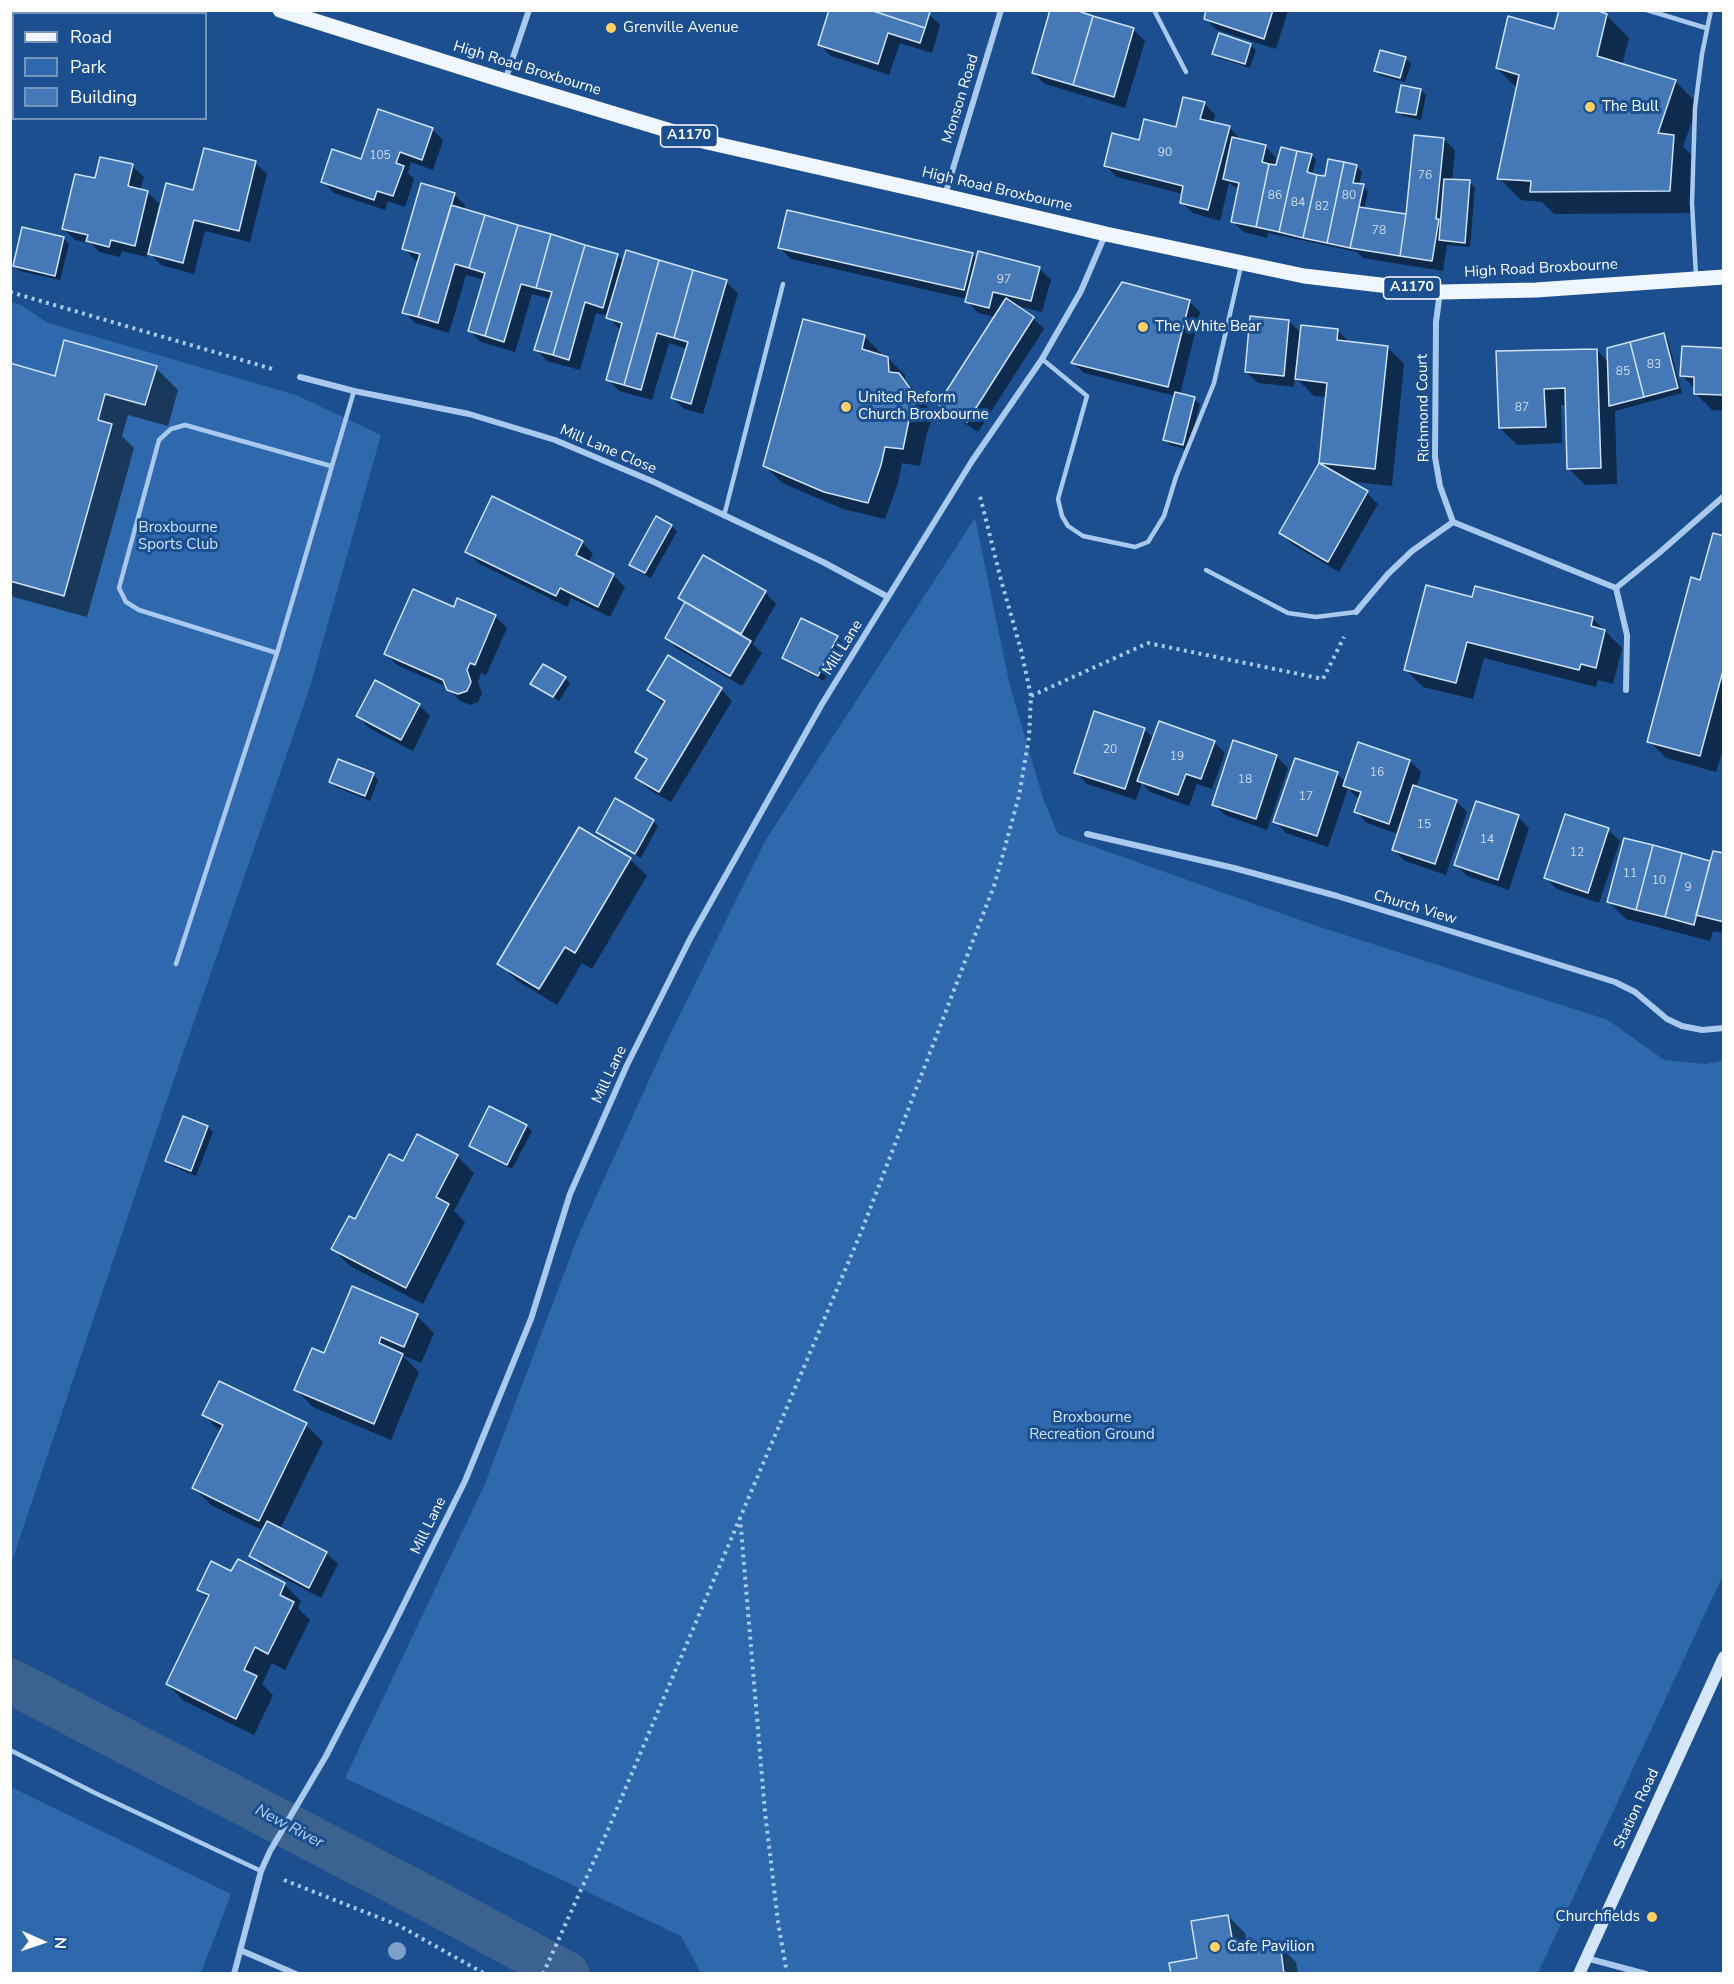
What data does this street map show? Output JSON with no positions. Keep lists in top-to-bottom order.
{
  "streets": {
    "main road": ["High Road Broxbourne", "A1170", "Station Road"],
    "street": [
      "Monson Road",
      "Richmond Court",
      "Mill Lane Close",
      "Mill Lane",
      "Church View"
    ]
  },
  "crossings": [
    ["High Road Broxbourne", "Monson Road"],
    ["High Road Broxbourne", "Richmond Court"],
    ["High Road Broxbourne", "Mill Lane"],
    ["Mill Lane Close", "Mill Lane"]
  ],
  "water": ["New River"],
  "parks": ["Broxbourne Sports Club", "Broxbourne Recreation Ground"],
  "places": [
    "Grenville Avenue",
    "The Bull",
    "The White Bear",
    "United Reform Church Broxbourne",
    "Churchfields",
    "Cafe Pavilion"
  ],
  "house_numbers": [
    "90",
    "105",
    "76",
    "86",
    "80",
    "84",
    "82",
    "78",
    "97",
    "83",
    "85",
    "87",
    "20",
    "19",
    "16",
    "18",
    "17",
    "15",
    "14",
    "12",
    "11",
    "10",
    "9"
  ],
  "legend": ["Road", "Park", "Building"],
  "north": "right"
}
